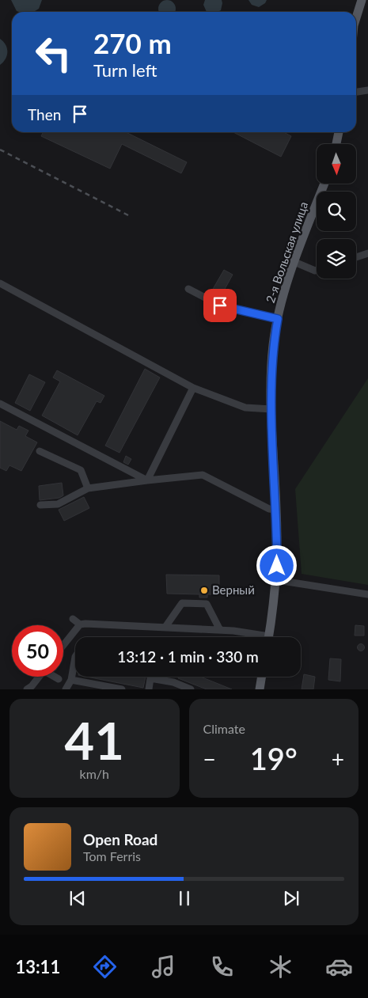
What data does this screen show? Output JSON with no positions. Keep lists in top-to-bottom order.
{
  "streets": {
    "main road": ["2-я Вольская улица"]
  },
  "places": ["Верный"],
  "north": "bottom",
  "page": {
    "turn": ["270 m", "Turn left"],
    "then": "Then",
    "limit": "50",
    "trip": "13:12 · 1 min · 330 m",
    "tile": [
      ["41", "km/h"],
      "Climate"
    ],
    "heat": ["−", "19°", "+"],
    "song": ["Open Road", "Tom Ferris"],
    "tabs": "13:11"
  }
}
